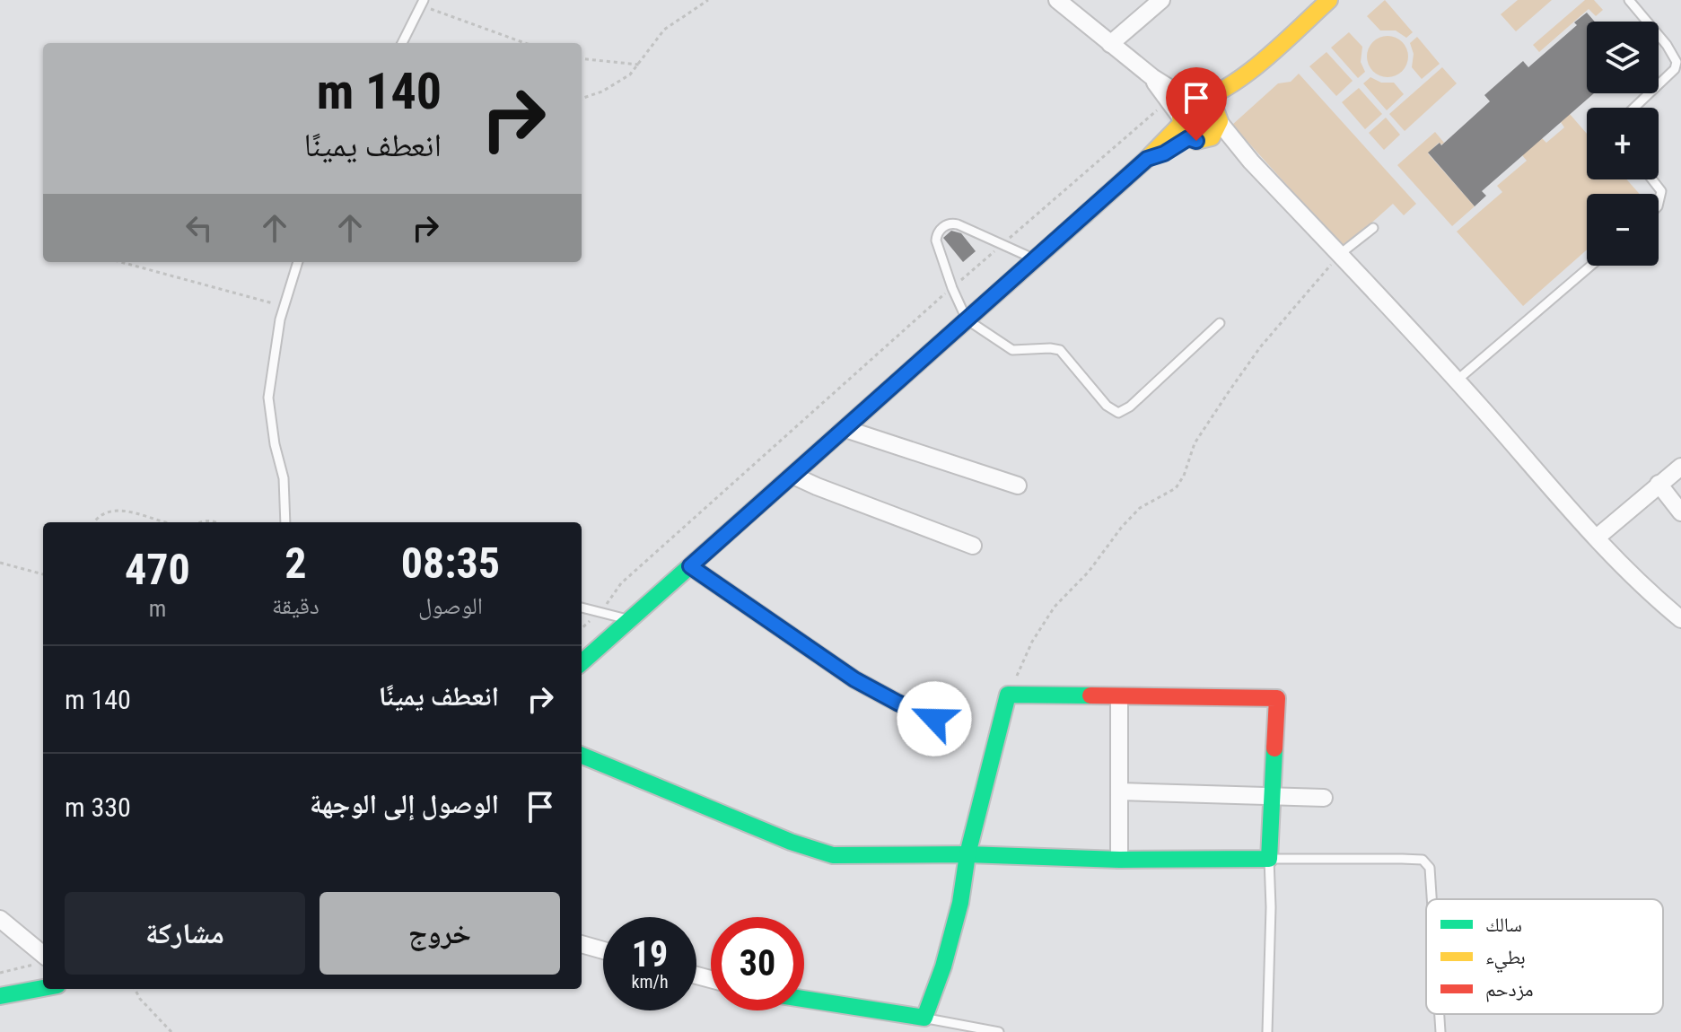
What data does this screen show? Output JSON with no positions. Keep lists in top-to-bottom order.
{
  "legend": ["سالك", "بطيء", "مزدحم"],
  "page": {
    "map_buttons": ["+", "−"],
    "turn": ["140 m", "انعطف يمينًا"],
    "eta": [
      "08:35",
      "الوصول",
      "2",
      "دقيقة",
      "470",
      "m"
    ],
    "list": [
      {
        "name": "انعطف يمينًا",
        "value": "140 m"
      },
      {
        "name": "الوصول إلى الوجهة",
        "value": "330 m"
      }
    ],
    "buttons": ["خروج", "مشاركة"],
    "speed": "19 km/h",
    "limit": "30"
  }
}
